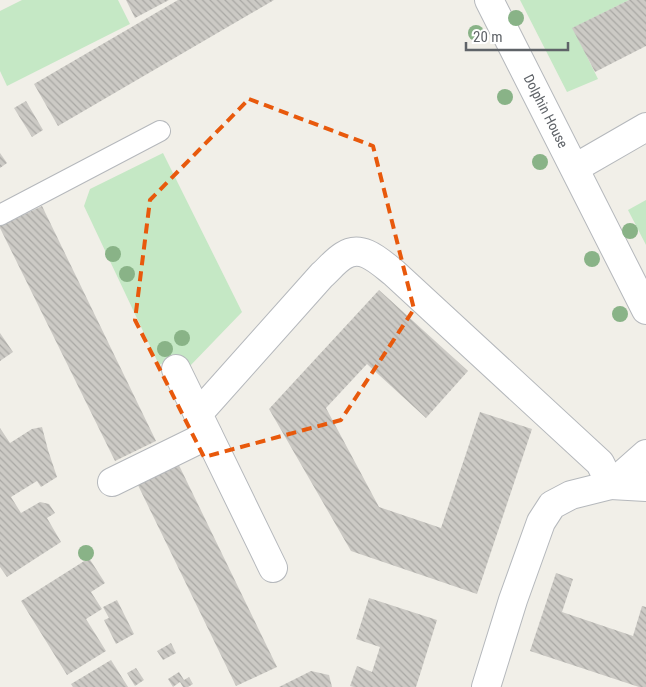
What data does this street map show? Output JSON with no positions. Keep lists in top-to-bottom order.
{
  "streets": {
    "street": ["Dolphin House"]
  },
  "scale_bar": "20 m"
}
